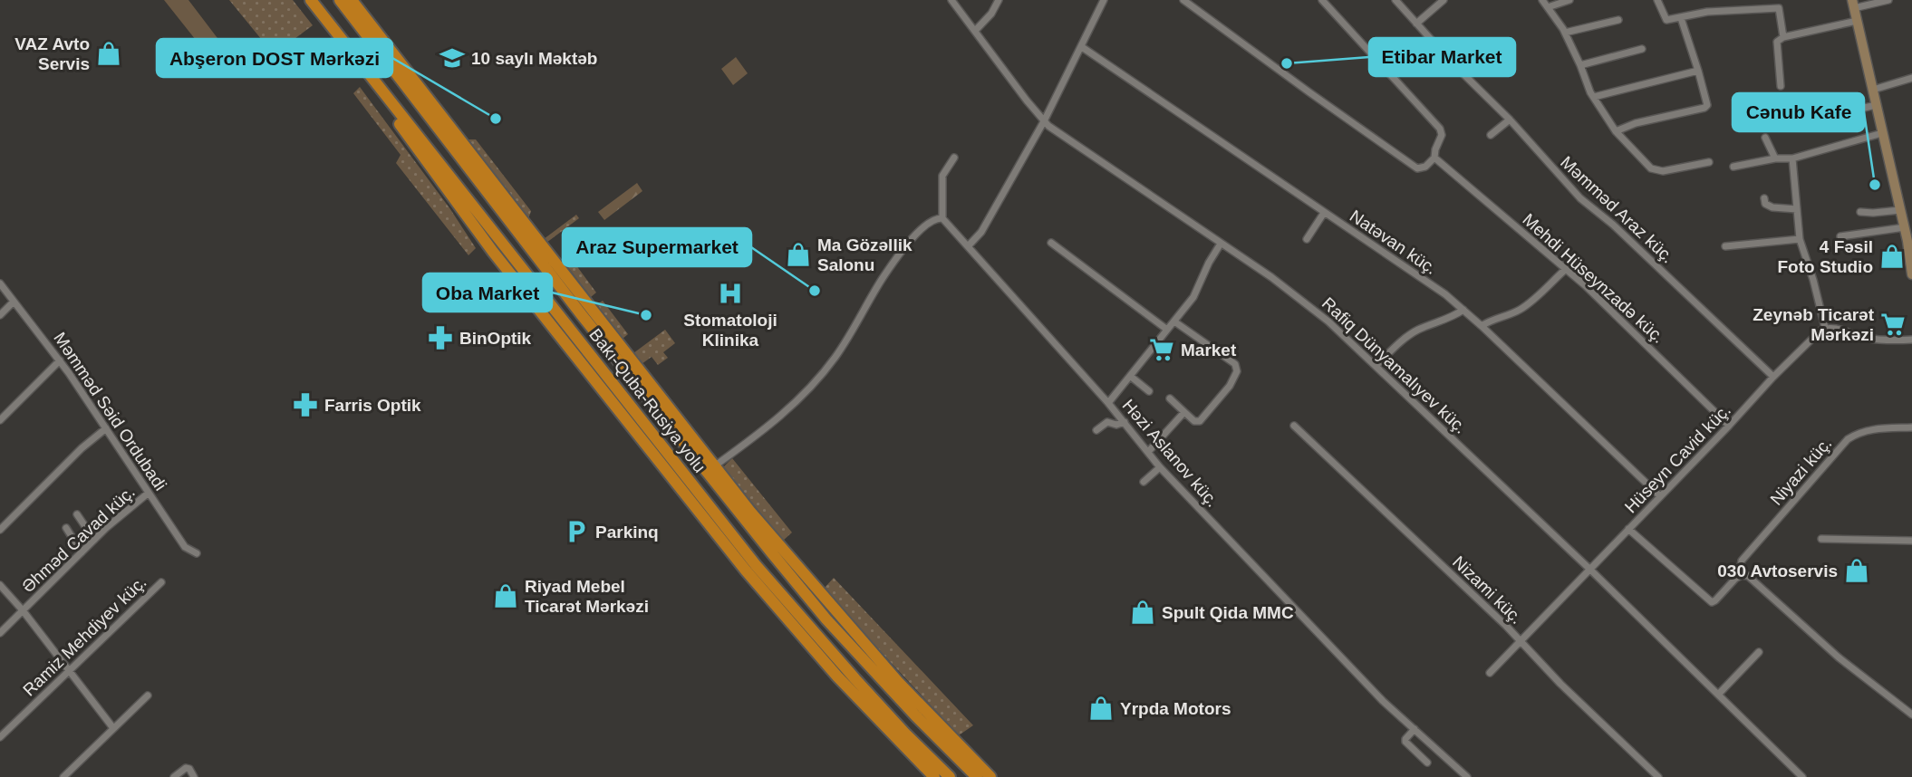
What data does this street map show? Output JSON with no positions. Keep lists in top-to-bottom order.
{
  "streets": {
    "highway": ["Bakı-Quba-Rusiya yolu"],
    "street": [
      "Məmməd Araz küç.",
      "Natəvan küç.",
      "Mehdi Hüseynzadə küç.",
      "Rafiq Dünyamalıyev küç.",
      "Məmməd Səid Ordubadi",
      "Həzi Aslanov küç.",
      "Hüseyn Cavid küç.",
      "Niyazi küç.",
      "Əhməd Cavad küç.",
      "Nizami küç.",
      "Ramiz Mehdiyev küç."
    ]
  },
  "crossings": [
    ["Məmməd Araz küç.", "Hüseyn Cavid küç."],
    ["Natəvan küç.", "Hüseyn Cavid küç."],
    ["Mehdi Hüseynzadə küç.", "Hüseyn Cavid küç."],
    ["Rafiq Dünyamalıyev küç.", "Hüseyn Cavid küç."],
    ["Məmməd Səid Ordubadi", "Əhməd Cavad küç."],
    ["Hüseyn Cavid küç.", "Niyazi küç."],
    ["Hüseyn Cavid küç.", "Nizami küç."]
  ],
  "places": {
    "shop": [
      "VAZ Avto Servis",
      "Ma Gözəllik Salonu",
      "4 Fəsil Foto Studio",
      "030 Avtoservis",
      "Riyad Mebel Ticarət Mərkəzi",
      "Spult Qida MMC",
      "Yrpda Motors"
    ],
    "school or university": ["10 saylı Məktəb"],
    "other": [
      "Etibar Market",
      "Abşeron DOST Mərkəzi",
      "Cənub Kafe",
      "Araz Supermarket",
      "Oba Market"
    ],
    "hospital": ["Stomatoloji Klinika"],
    "supermarket": ["Zeynəb Ticarət Mərkəzi", "Market"],
    "pharmacy": ["BinOptik", "Farris Optik"],
    "parking": ["Parkinq"]
  }
}
